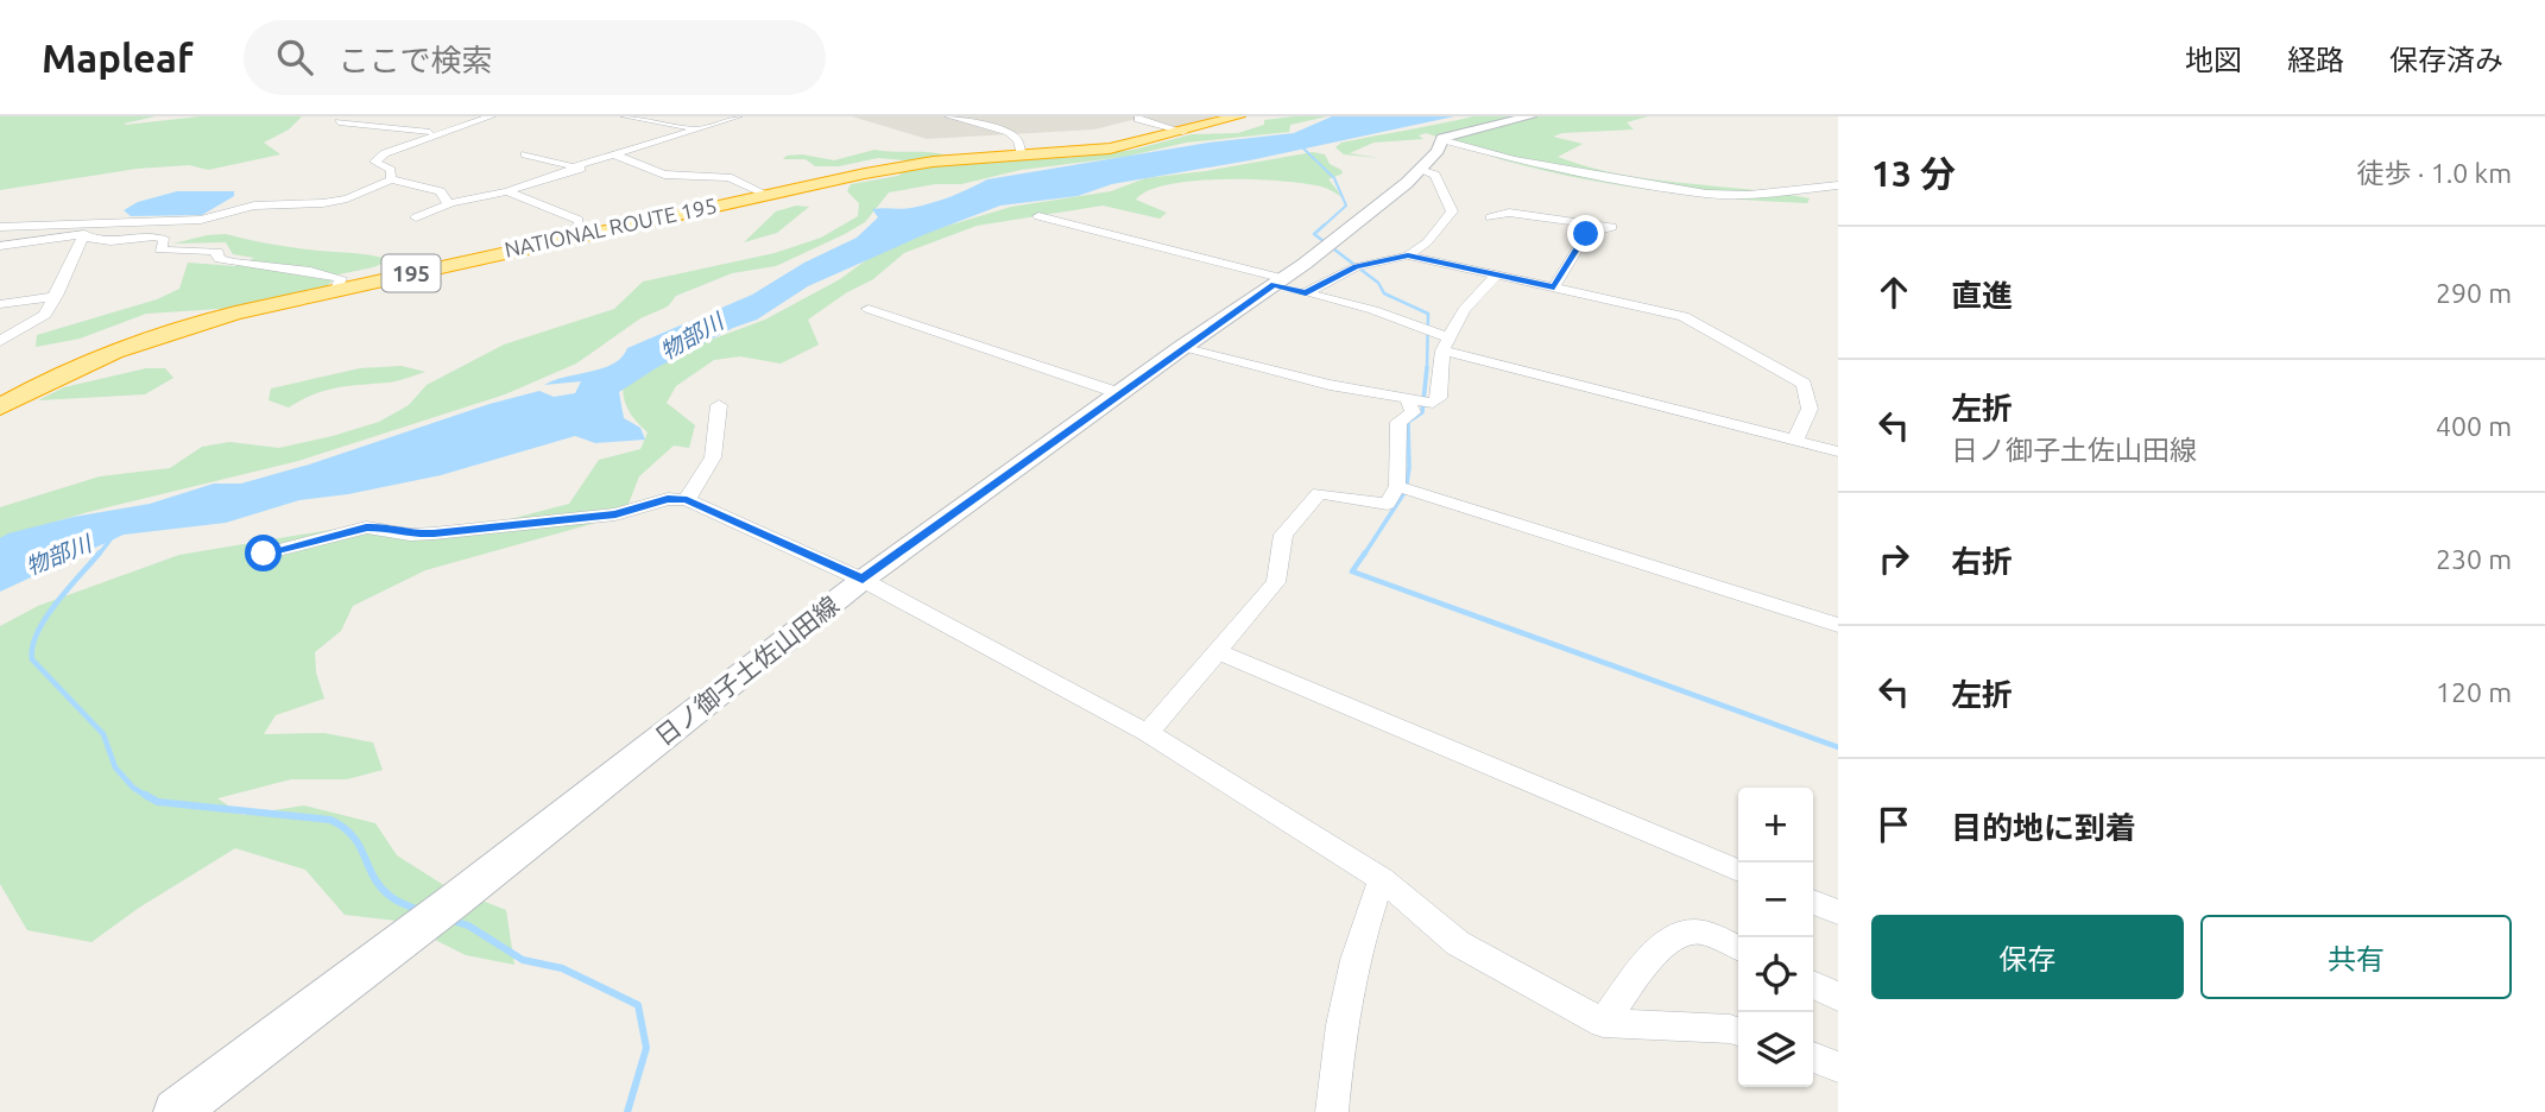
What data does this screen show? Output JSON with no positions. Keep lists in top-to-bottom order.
{
  "streets": {
    "highway": ["NATIONAL ROUTE 195", "195"],
    "main road": ["日ノ御子土佐山田線"]
  },
  "water": ["物部川"],
  "page": {
    "header": "Mapleaf",
    "search": "ここで検索",
    "nav": ["地図", "経路", "保存済み"],
    "heading": ["13 分", "徒歩 · 1.0 km"],
    "list": [
      ["直進", "290 m"],
      ["左折", "日ノ御子土佐山田線", "400 m"],
      ["右折", "230 m"],
      ["左折", "120 m"],
      "目的地に到着"
    ],
    "map_buttons": ["+", "−"],
    "buttons": ["保存", "共有"]
  }
}
